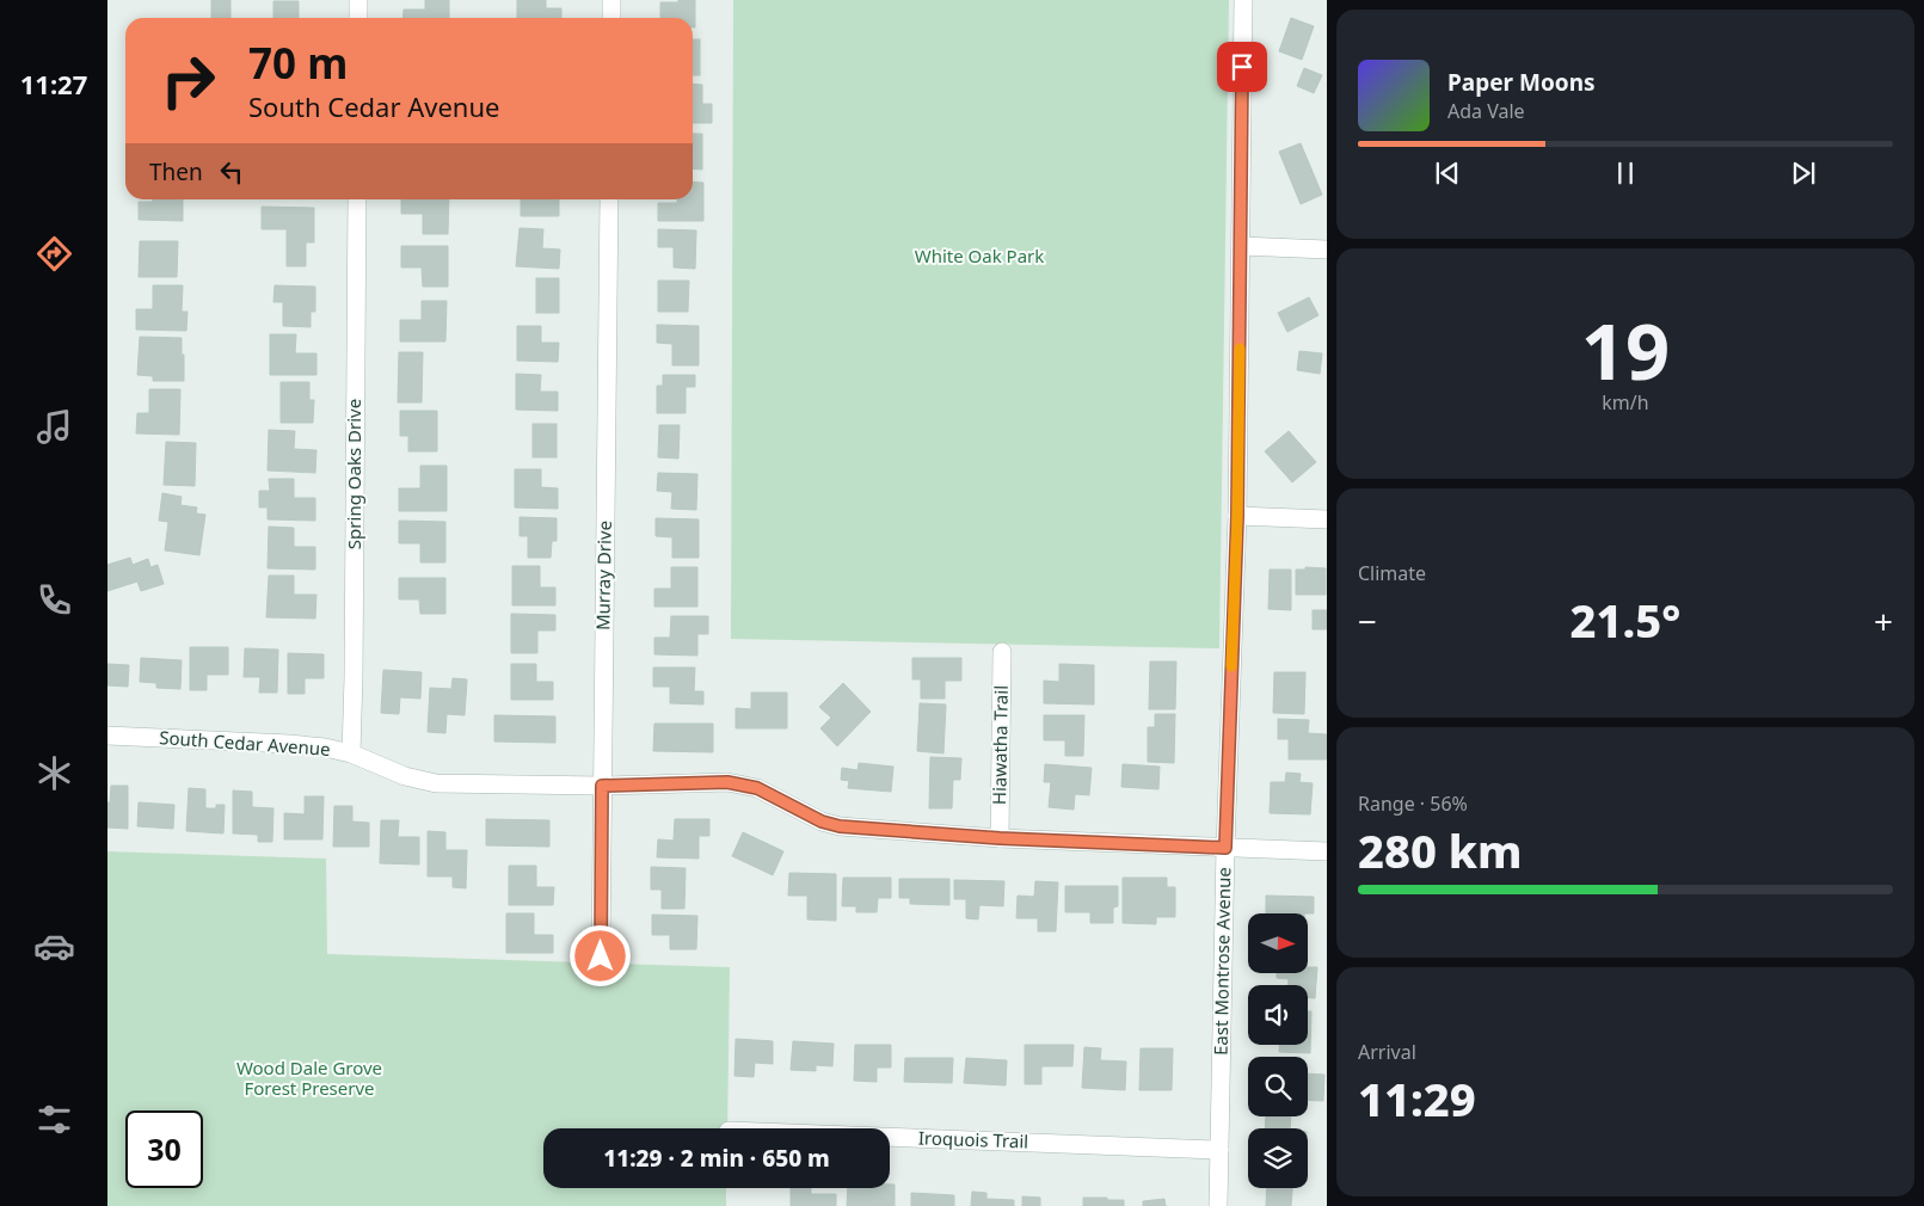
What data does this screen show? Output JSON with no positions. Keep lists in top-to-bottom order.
{
  "streets": {
    "street": [
      "Spring Oaks Drive",
      "Murray Drive",
      "South Cedar Avenue",
      "Hiawatha Trail",
      "East Montrose Avenue",
      "Iroquois Trail"
    ]
  },
  "crossings": [
    ["Spring Oaks Drive", "South Cedar Avenue"],
    ["Murray Drive", "South Cedar Avenue"],
    ["South Cedar Avenue", "Hiawatha Trail"],
    ["South Cedar Avenue", "East Montrose Avenue"],
    ["East Montrose Avenue", "Iroquois Trail"]
  ],
  "parks": ["White Oak Park", "Wood Dale Grove Forest Preserve"],
  "north": "right",
  "page": {
    "tabs": "11:27",
    "turn": ["70 m", "South Cedar Avenue"],
    "song": ["Paper Moons", "Ada Vale"],
    "then": "Then",
    "tile": [
      ["19", "km/h"],
      "Climate",
      ["Range · 56%", "280 km"],
      ["Arrival", "11:29"]
    ],
    "heat": ["−", "21.5°", "+"],
    "limit": "30",
    "trip": "11:29 · 2 min · 650 m"
  }
}
